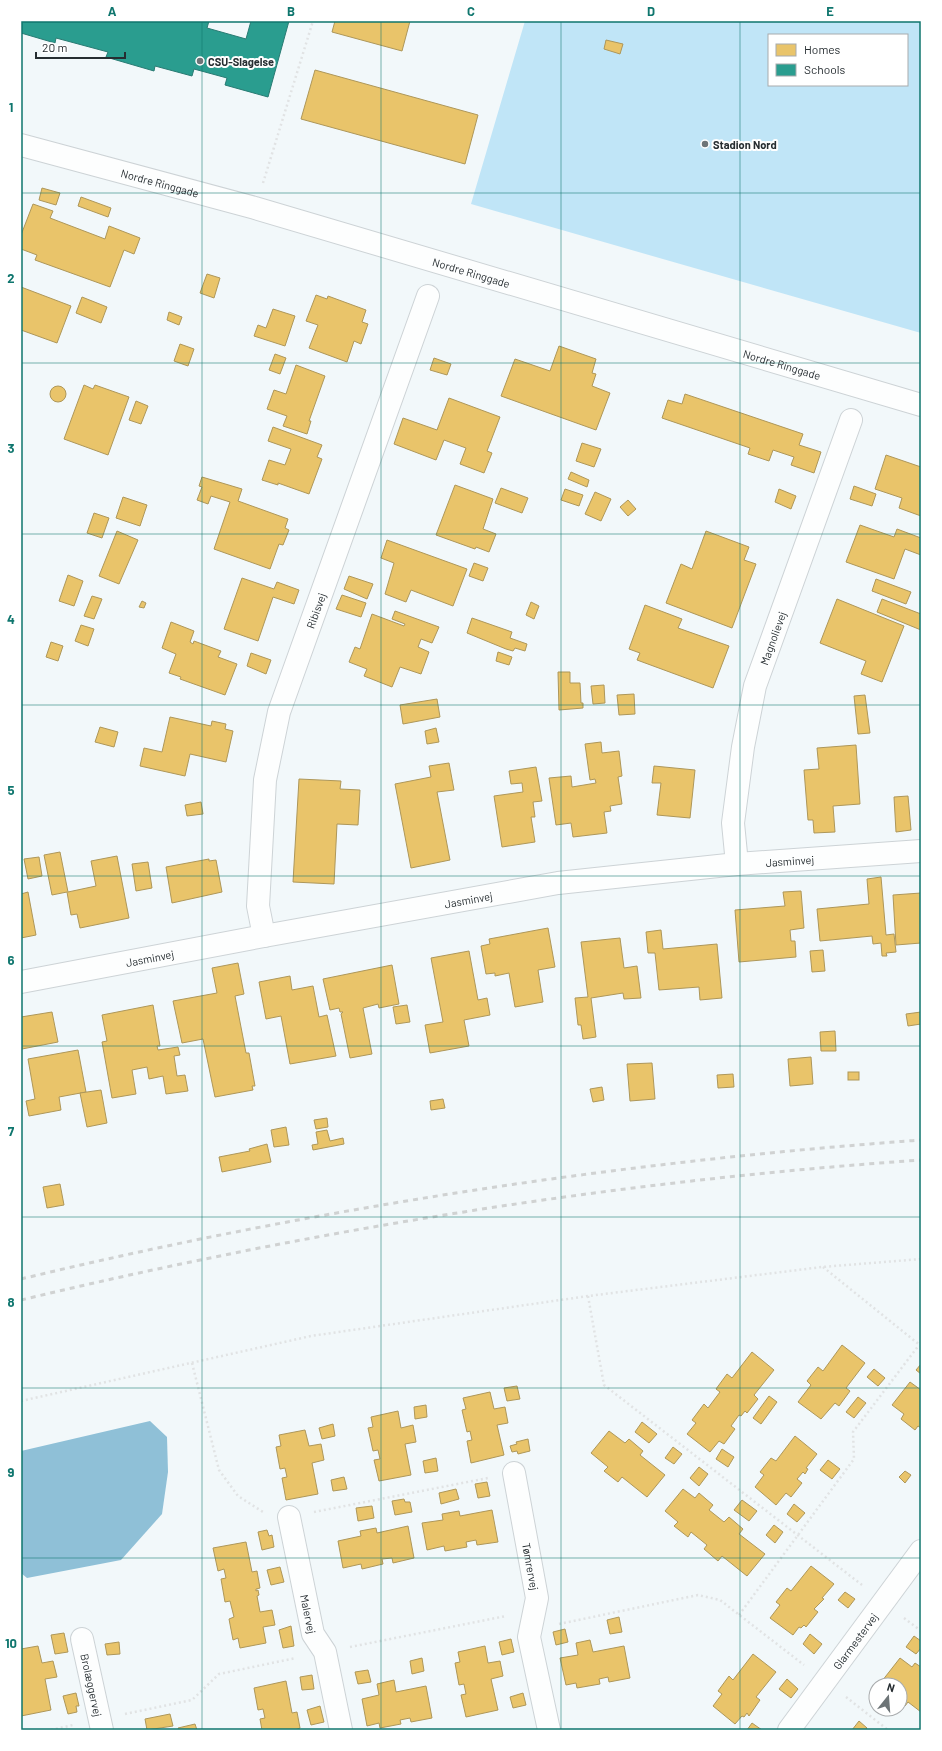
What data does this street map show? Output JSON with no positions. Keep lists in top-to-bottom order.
{
  "streets": {
    "street": [
      "Nordre Ringgade",
      "Ribisvej",
      "Magnolievej",
      "Jasminvej",
      "Tømrervej",
      "Malervej",
      "Glarmestervej",
      "Brolæggervej"
    ]
  },
  "crossings": [
    ["Ribisvej", "Jasminvej"],
    ["Magnolievej", "Jasminvej"]
  ],
  "places": ["CSU-Slagelse", "Stadion Nord"],
  "legend": ["Homes", "Schools"],
  "scale_bar": "20 m",
  "north": "top",
  "grid": {
    "columns": [
      "A",
      "B",
      "C",
      "D",
      "E"
    ],
    "rows": [
      "1",
      "2",
      "3",
      "4",
      "5",
      "6",
      "7",
      "8",
      "9",
      "10"
    ]
  }
}
